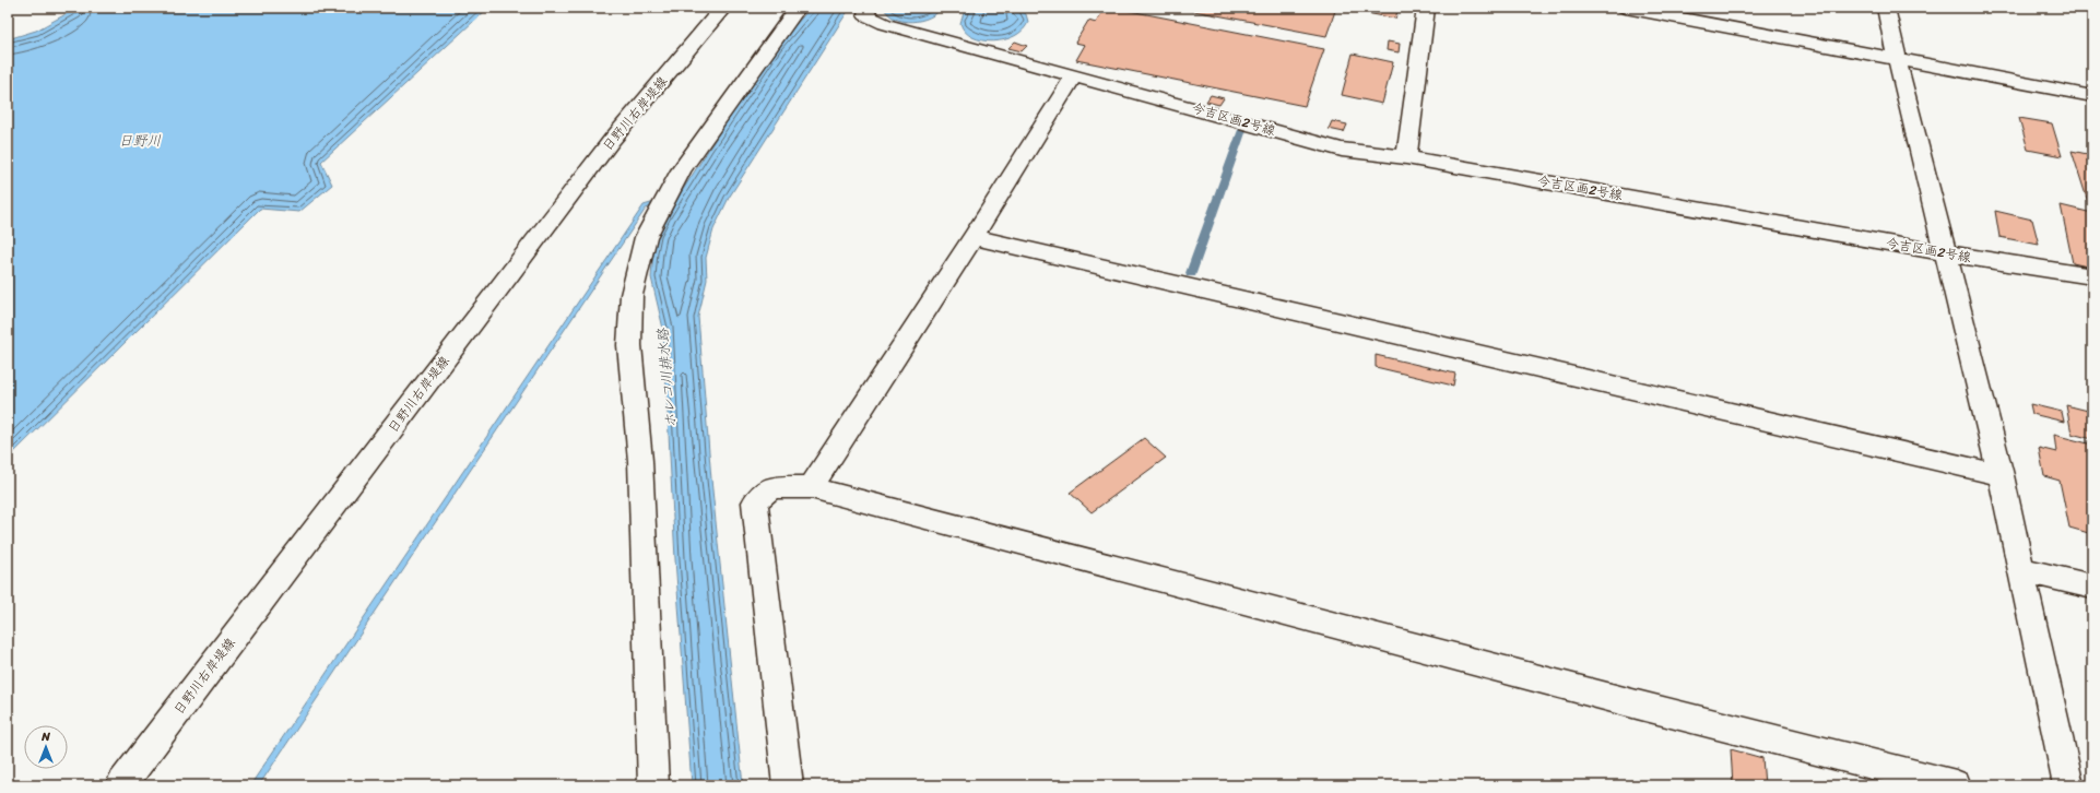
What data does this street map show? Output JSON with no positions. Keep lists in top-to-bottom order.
{
  "streets": {
    "street": ["日野川右岸堤線", "今吉区画2号線"]
  },
  "water": ["日野川", "ホレコ川排水路"],
  "north": "top"
}
